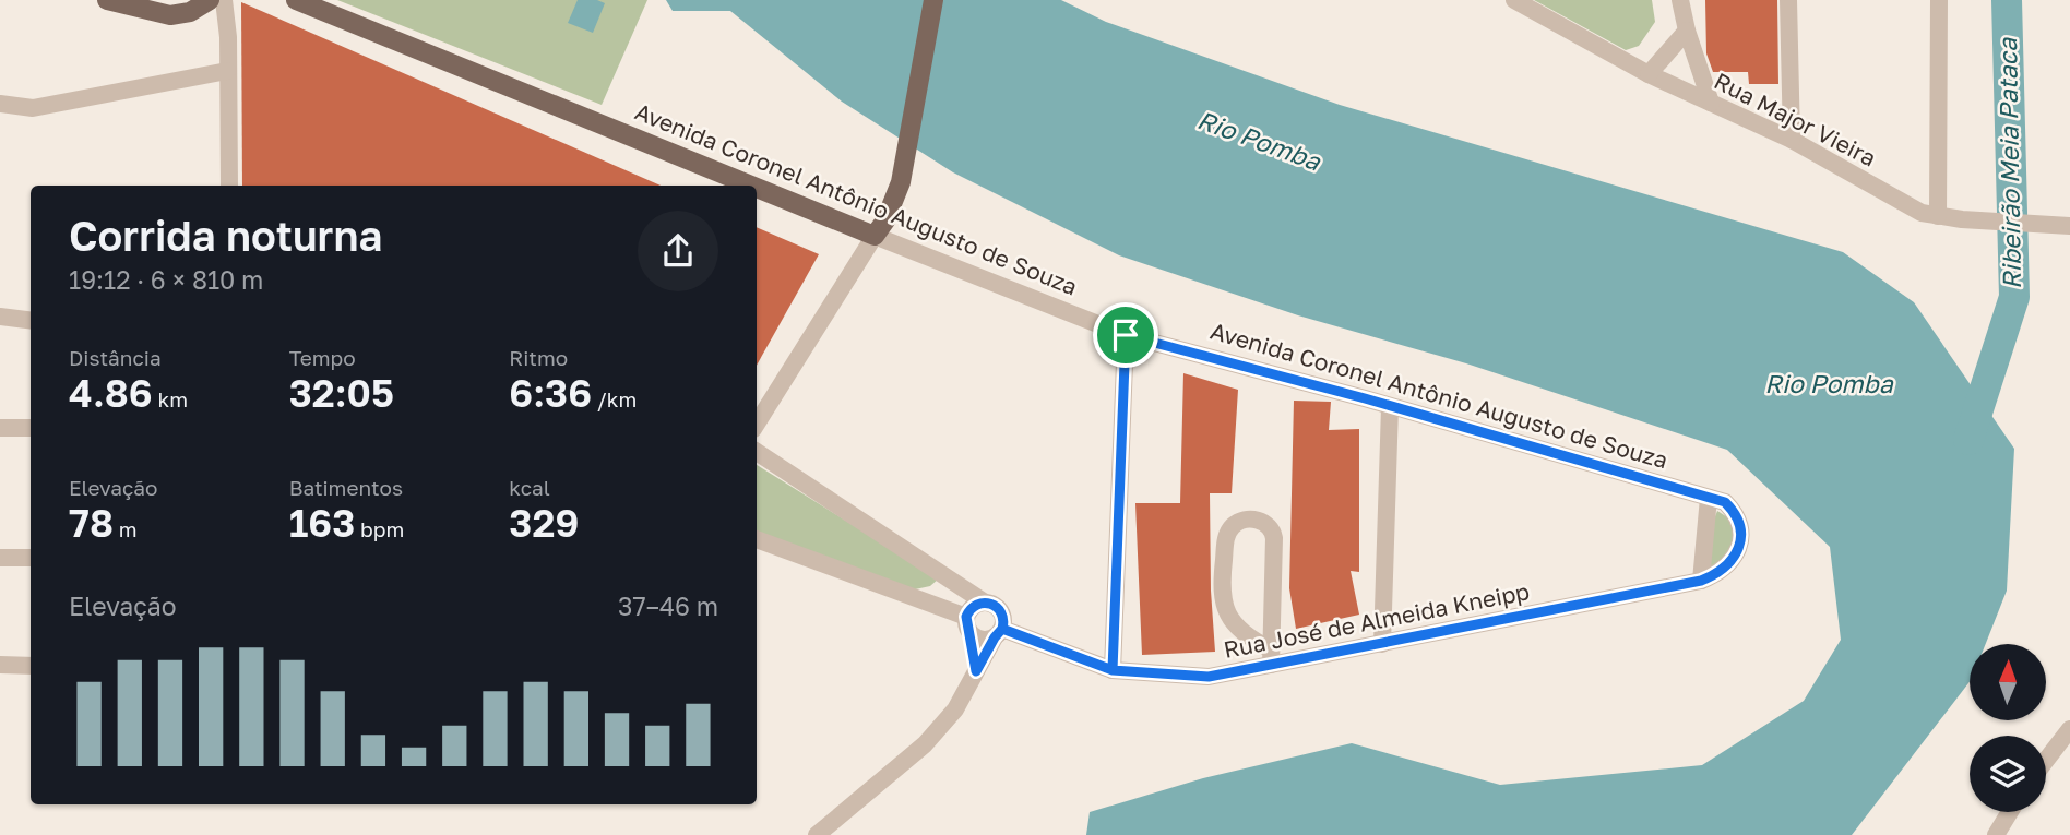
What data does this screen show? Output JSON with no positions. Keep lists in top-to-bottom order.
{
  "streets": {
    "main road": ["Avenida Coronel Antônio Augusto de Souza"],
    "street": ["Rua Major Vieira", "Rua José de Almeida Kneipp"]
  },
  "crossings": [
    ["Avenida Coronel Antônio Augusto de Souza", "Rua José de Almeida Kneipp"]
  ],
  "water": ["Rio Pomba", "Ribeirão Meia Pataca"],
  "north": "top",
  "page": {
    "heading": ["Corrida noturna", "19:12 · 6 × 810 m"],
    "stats": [
      ["Distância", "4.86 km"],
      ["Tempo", "32:05"],
      ["Ritmo", "6:36 /km"],
      ["Elevação", "78 m"],
      ["Batimentos", "163 bpm"],
      ["kcal", "329"]
    ],
    "chart": ["Elevação", "37–46 m"]
  }
}
